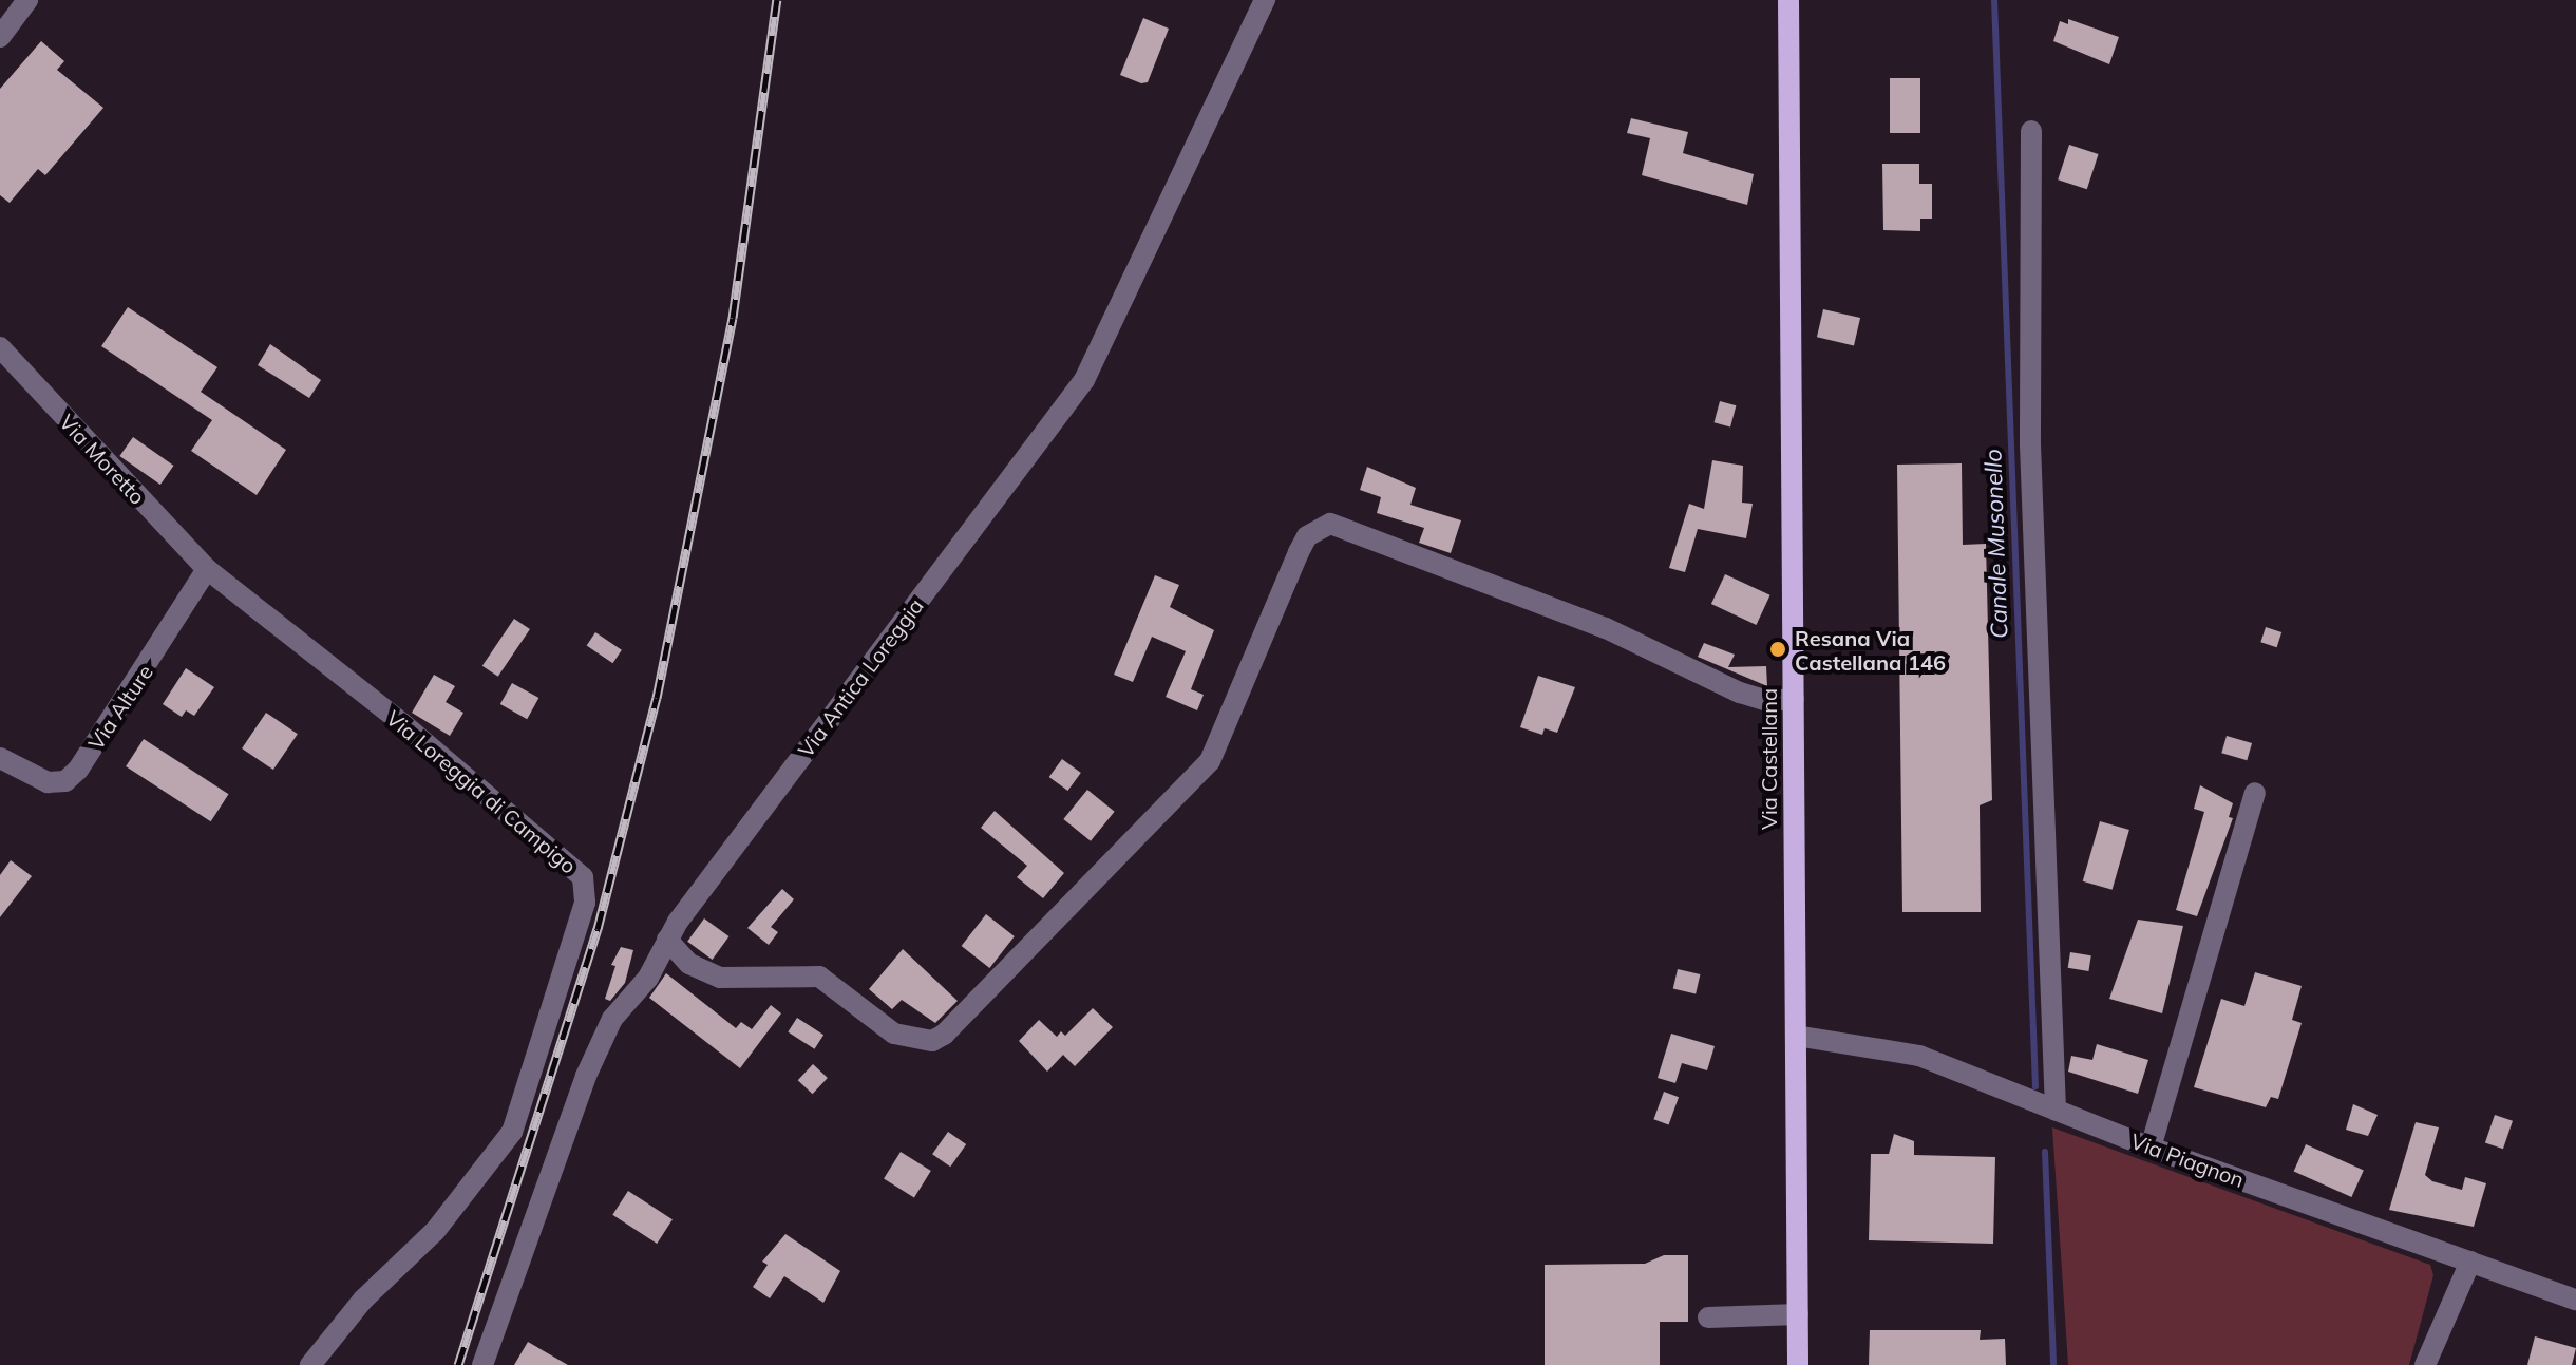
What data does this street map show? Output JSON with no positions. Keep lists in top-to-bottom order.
{
  "streets": {
    "main road": ["Via Castellana"],
    "street": [
      "Via Moretto",
      "Via Antica Loreggia",
      "Via Alture",
      "Via Loreggia di Campigo",
      "Via Piagnon"
    ]
  },
  "crossings": [
    ["Via Moretto", "Via Alture"],
    ["Via Moretto", "Via Loreggia di Campigo"],
    ["Via Alture", "Via Loreggia di Campigo"],
    ["Via Castellana", "Via Piagnon"]
  ],
  "water": ["Canale Musonello"],
  "places": ["Resana Via Castellana 146"]
}
